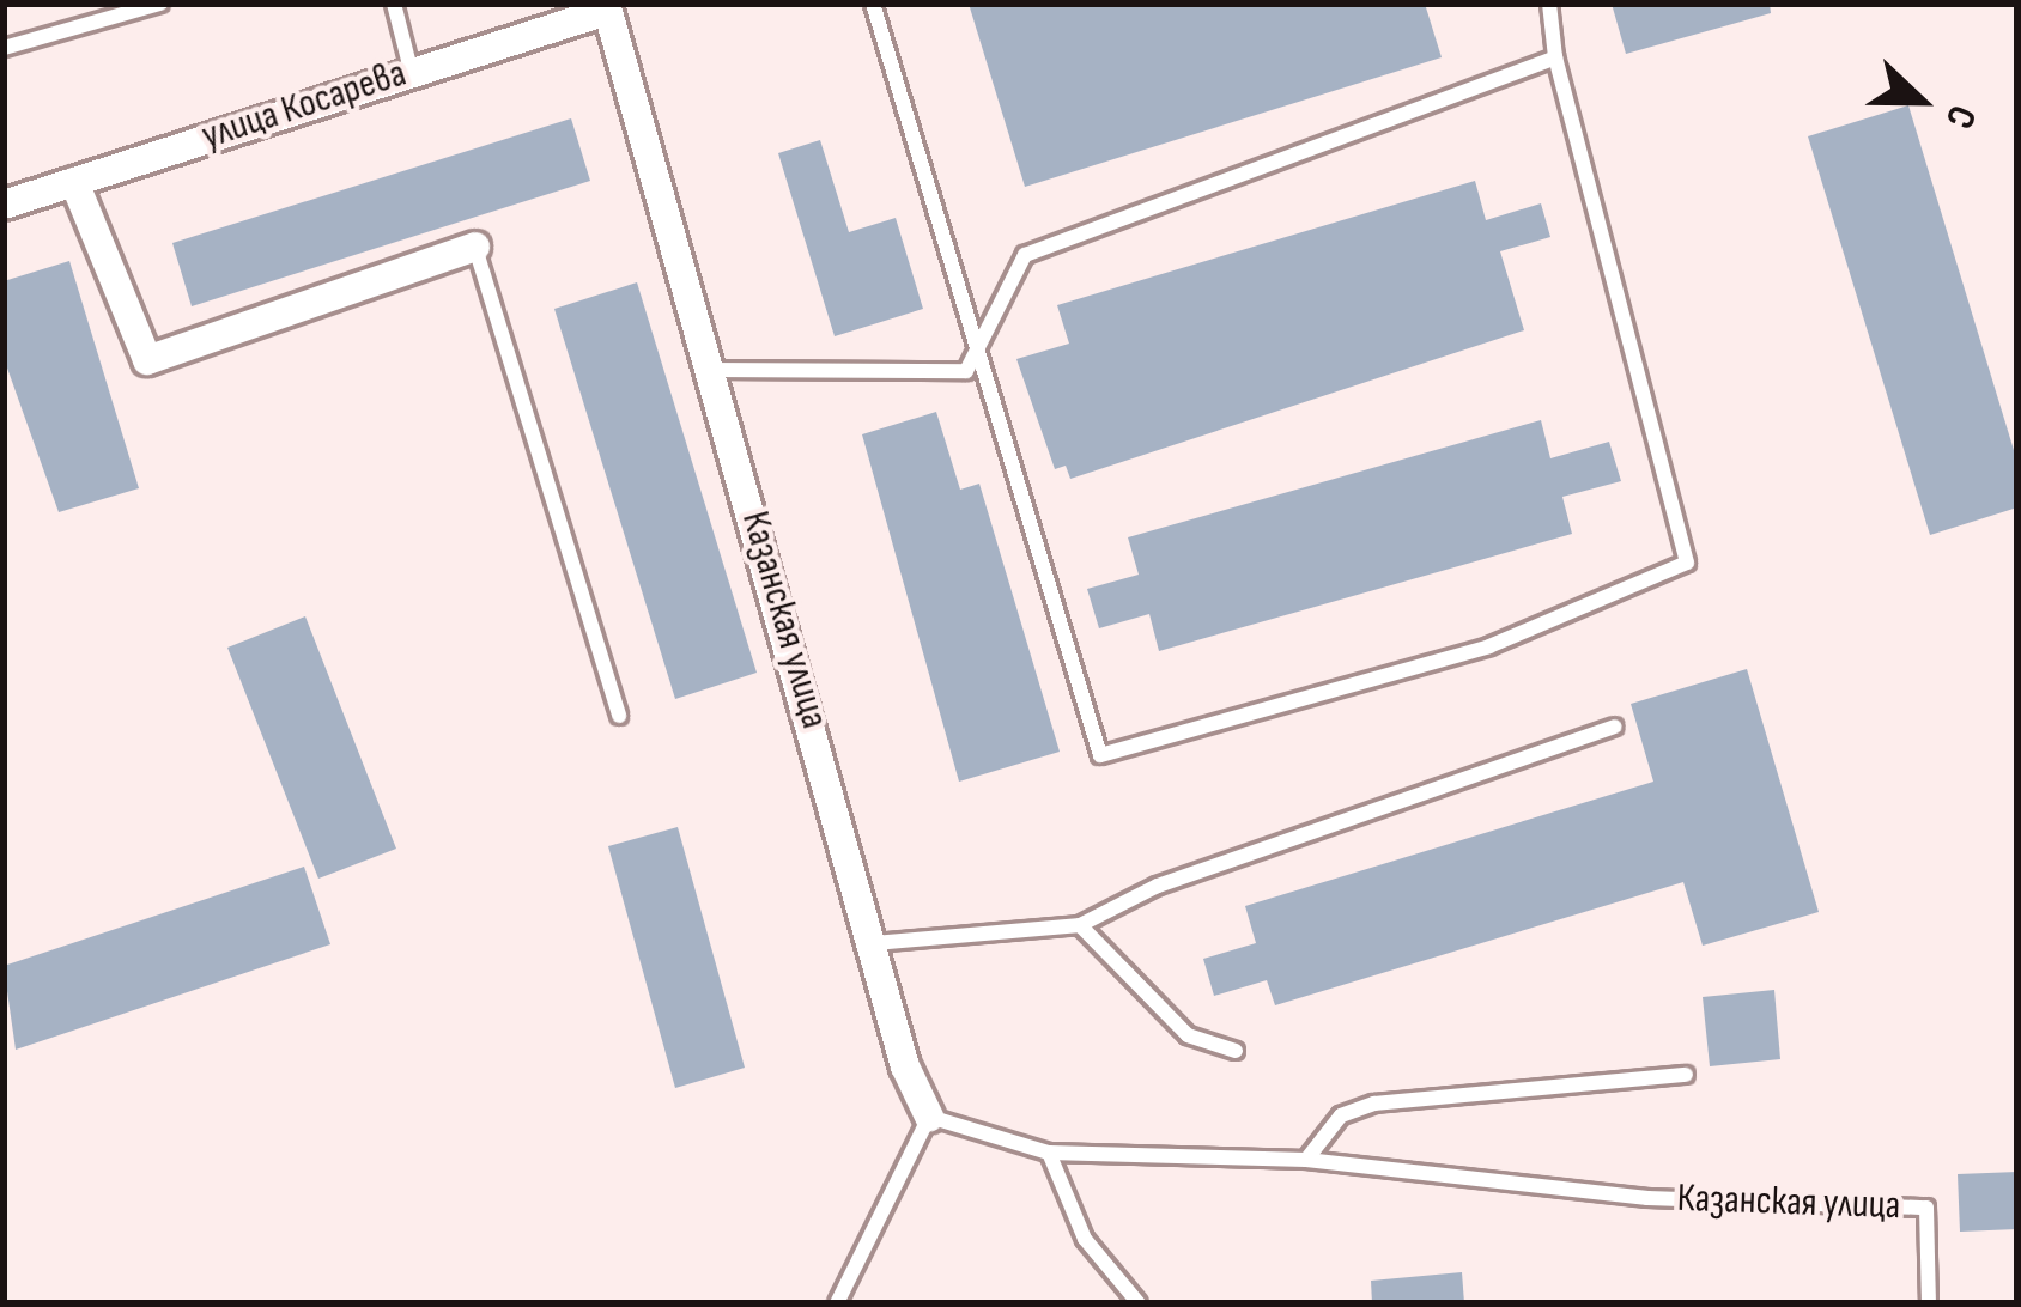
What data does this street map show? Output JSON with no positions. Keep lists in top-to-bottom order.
{
  "streets": {
    "street": ["улица Косарева", "Казанская улица"]
  },
  "crossings": [
    ["улица Косарева", "Казанская улица"]
  ],
  "north": "right"
}
